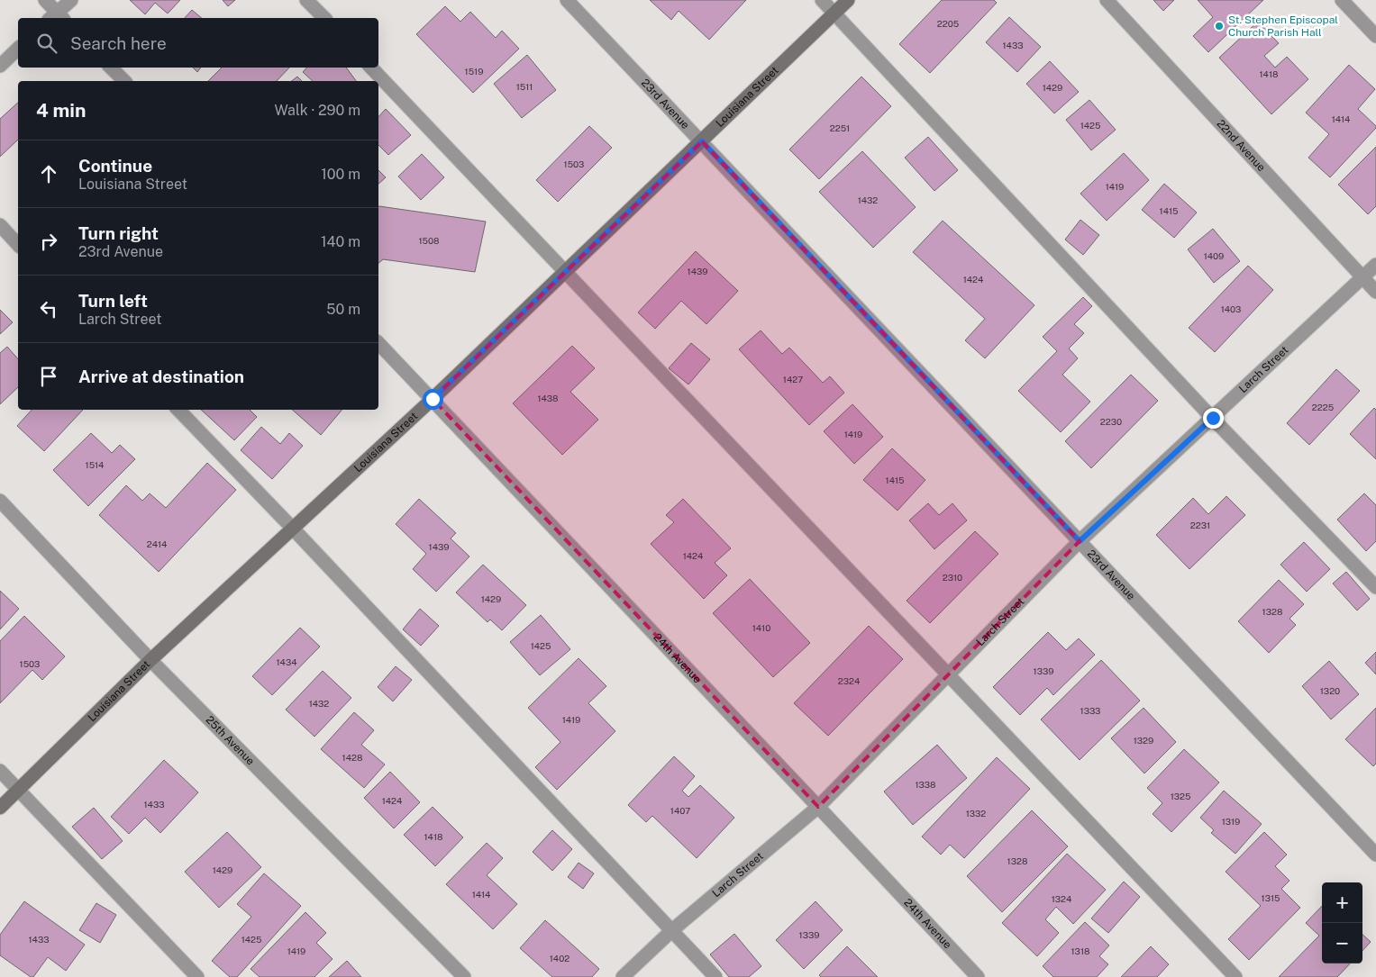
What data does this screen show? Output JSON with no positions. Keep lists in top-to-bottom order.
{
  "streets": {
    "street": [
      "Louisiana Street",
      "23rd Avenue",
      "22nd Avenue",
      "Larch Street",
      "24th Avenue",
      "25th Avenue"
    ]
  },
  "crossings": [
    ["Louisiana Street", "23rd Avenue"],
    ["Louisiana Street", "24th Avenue"],
    ["Louisiana Street", "25th Avenue"],
    ["23rd Avenue", "Larch Street"],
    ["22nd Avenue", "Larch Street"],
    ["Larch Street", "24th Avenue"]
  ],
  "places": ["St. Stephen Episcopal Church Parish Hall"],
  "house_numbers": [
    "2205",
    "1433",
    "1519",
    "1418",
    "1511",
    "1429",
    "1414",
    "1425",
    "2251",
    "1503",
    "1419",
    "1432",
    "1415",
    "1508",
    "1409",
    "1439",
    "1424",
    "1403",
    "1427",
    "1438",
    "2225",
    "2230",
    "1419",
    "1514",
    "1415",
    "2231",
    "2414",
    "1439",
    "1424",
    "2310",
    "1429",
    "1328",
    "1410",
    "1425",
    "1434",
    "1503",
    "1339",
    "2324",
    "1320",
    "1432",
    "1333",
    "1419",
    "1329",
    "1428",
    "1338",
    "1325",
    "1424",
    "1433",
    "1407",
    "1332",
    "1319",
    "1418",
    "1328",
    "1429",
    "1414",
    "1315",
    "1324",
    "1339",
    "1433",
    "1425",
    "1419",
    "1318",
    "1402"
  ],
  "page": {
    "search": "Search here",
    "heading": ["4 min", "Walk · 290 m"],
    "list": [
      ["Continue", "Louisiana Street", "100 m"],
      ["Turn right", "23rd Avenue", "140 m"],
      ["Turn left", "Larch Street", "50 m"],
      "Arrive at destination"
    ],
    "map_buttons": ["+", "−"]
  }
}
